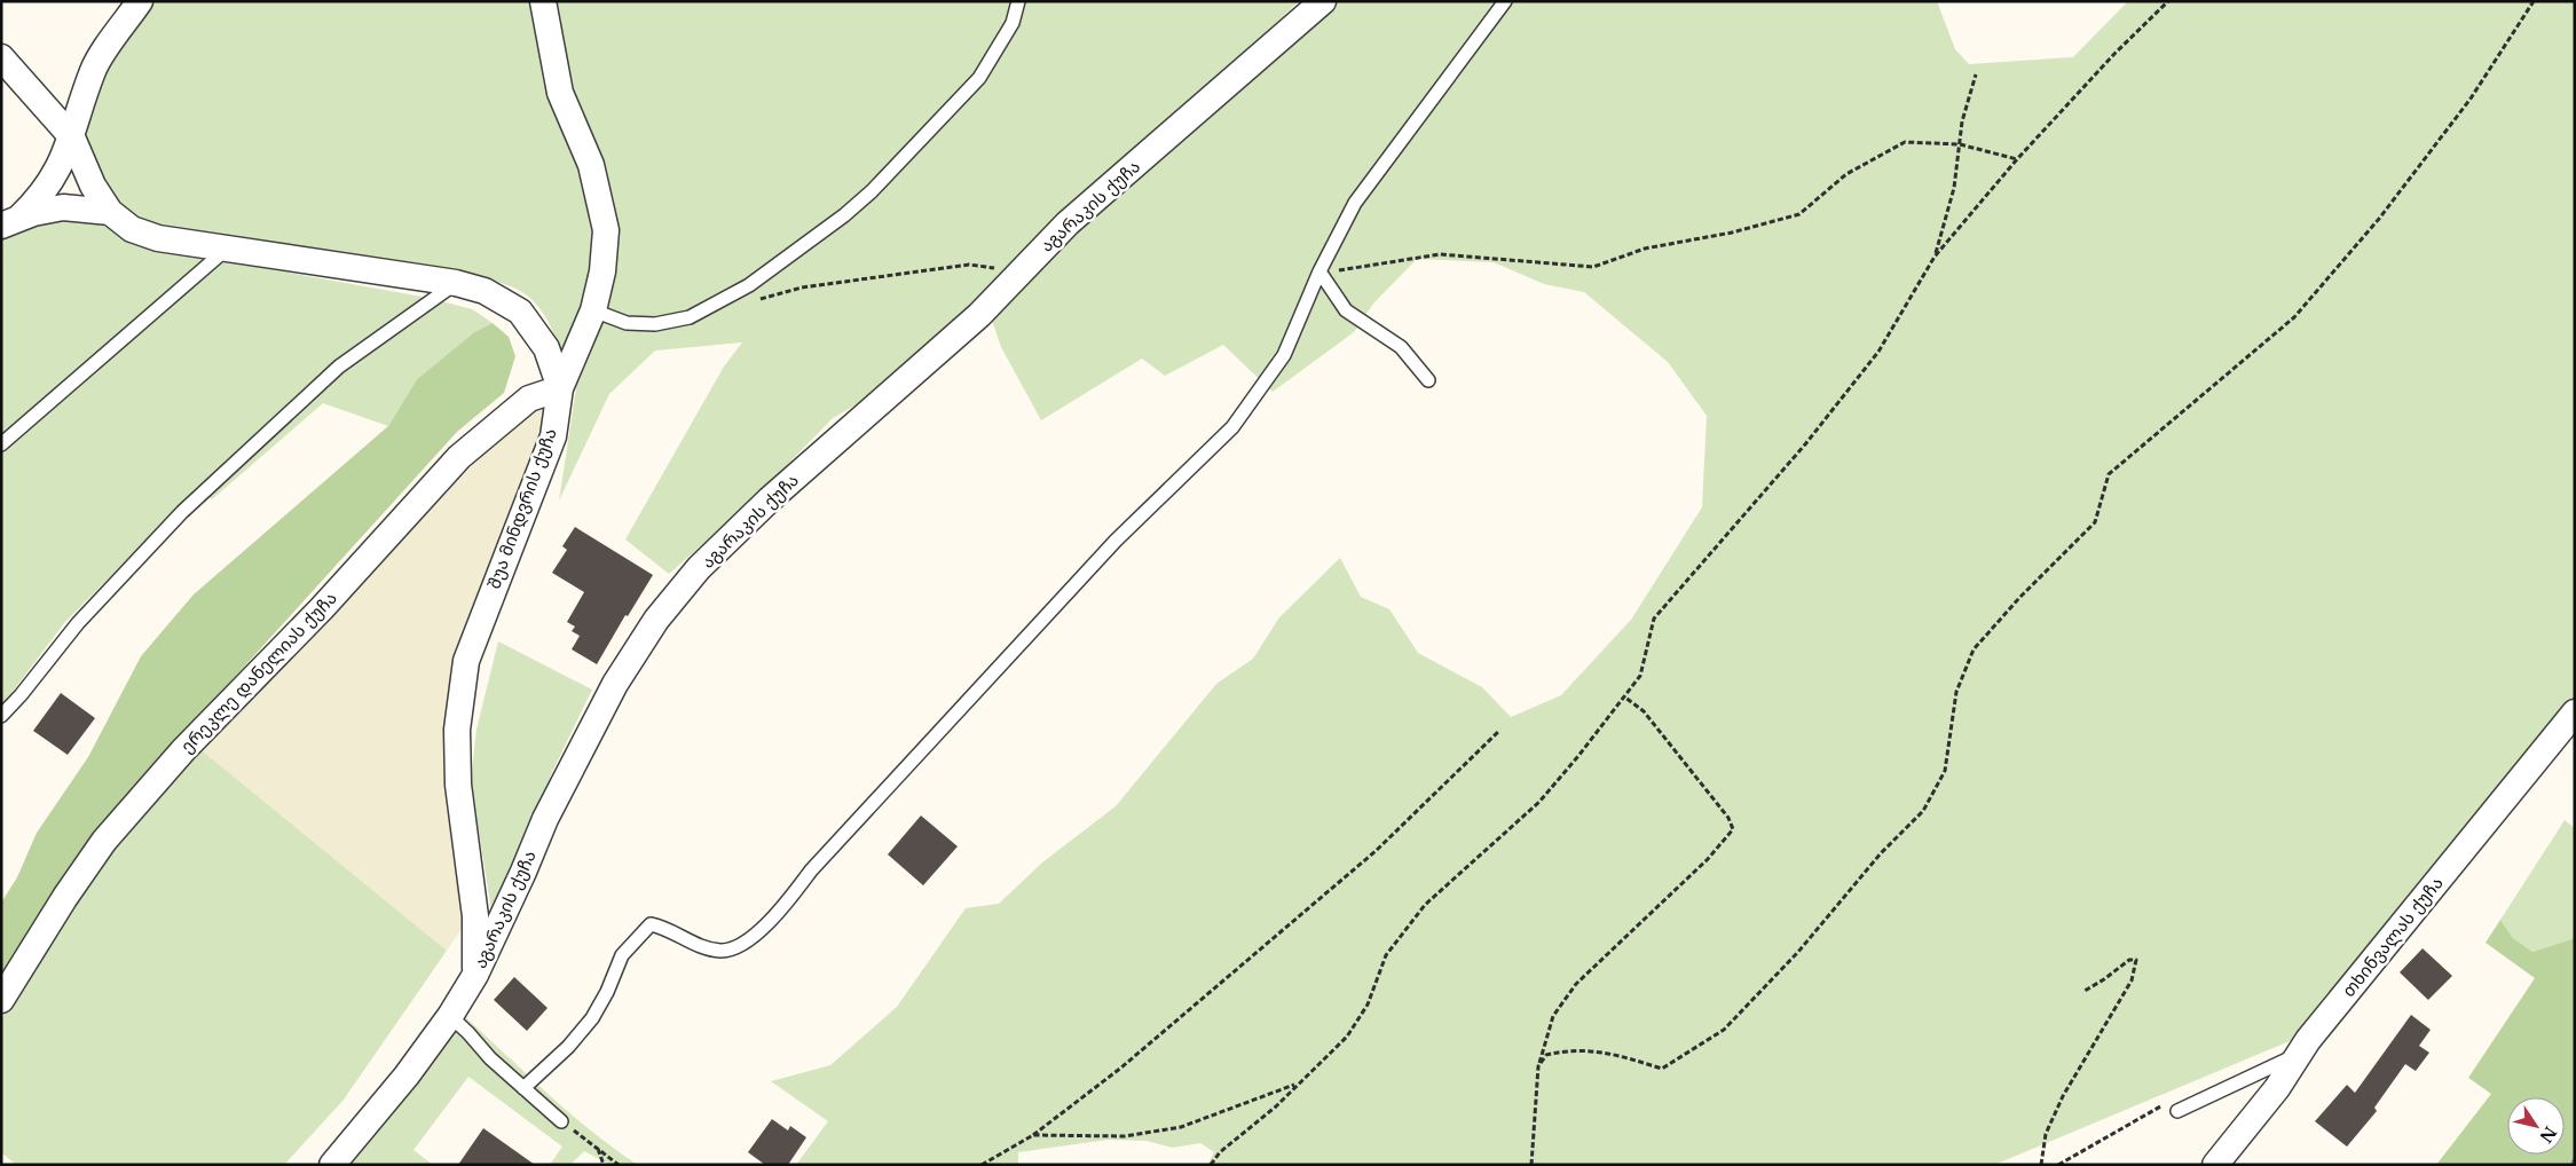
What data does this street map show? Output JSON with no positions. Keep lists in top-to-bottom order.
{
  "streets": {
    "street": [
      "აგარაკის ქუჩა",
      "შუა მინდვრის ქუჩა",
      "ერეკლე დანელიას ქუჩა",
      "თხინვალას ქუჩა"
    ]
  },
  "crossings": [
    ["აგარაკის ქუჩა", "შუა მინდვრის ქუჩა"],
    ["შუა მინდვრის ქუჩა", "ერეკლე დანელიას ქუჩა"]
  ],
  "north": "bottom right"
}
